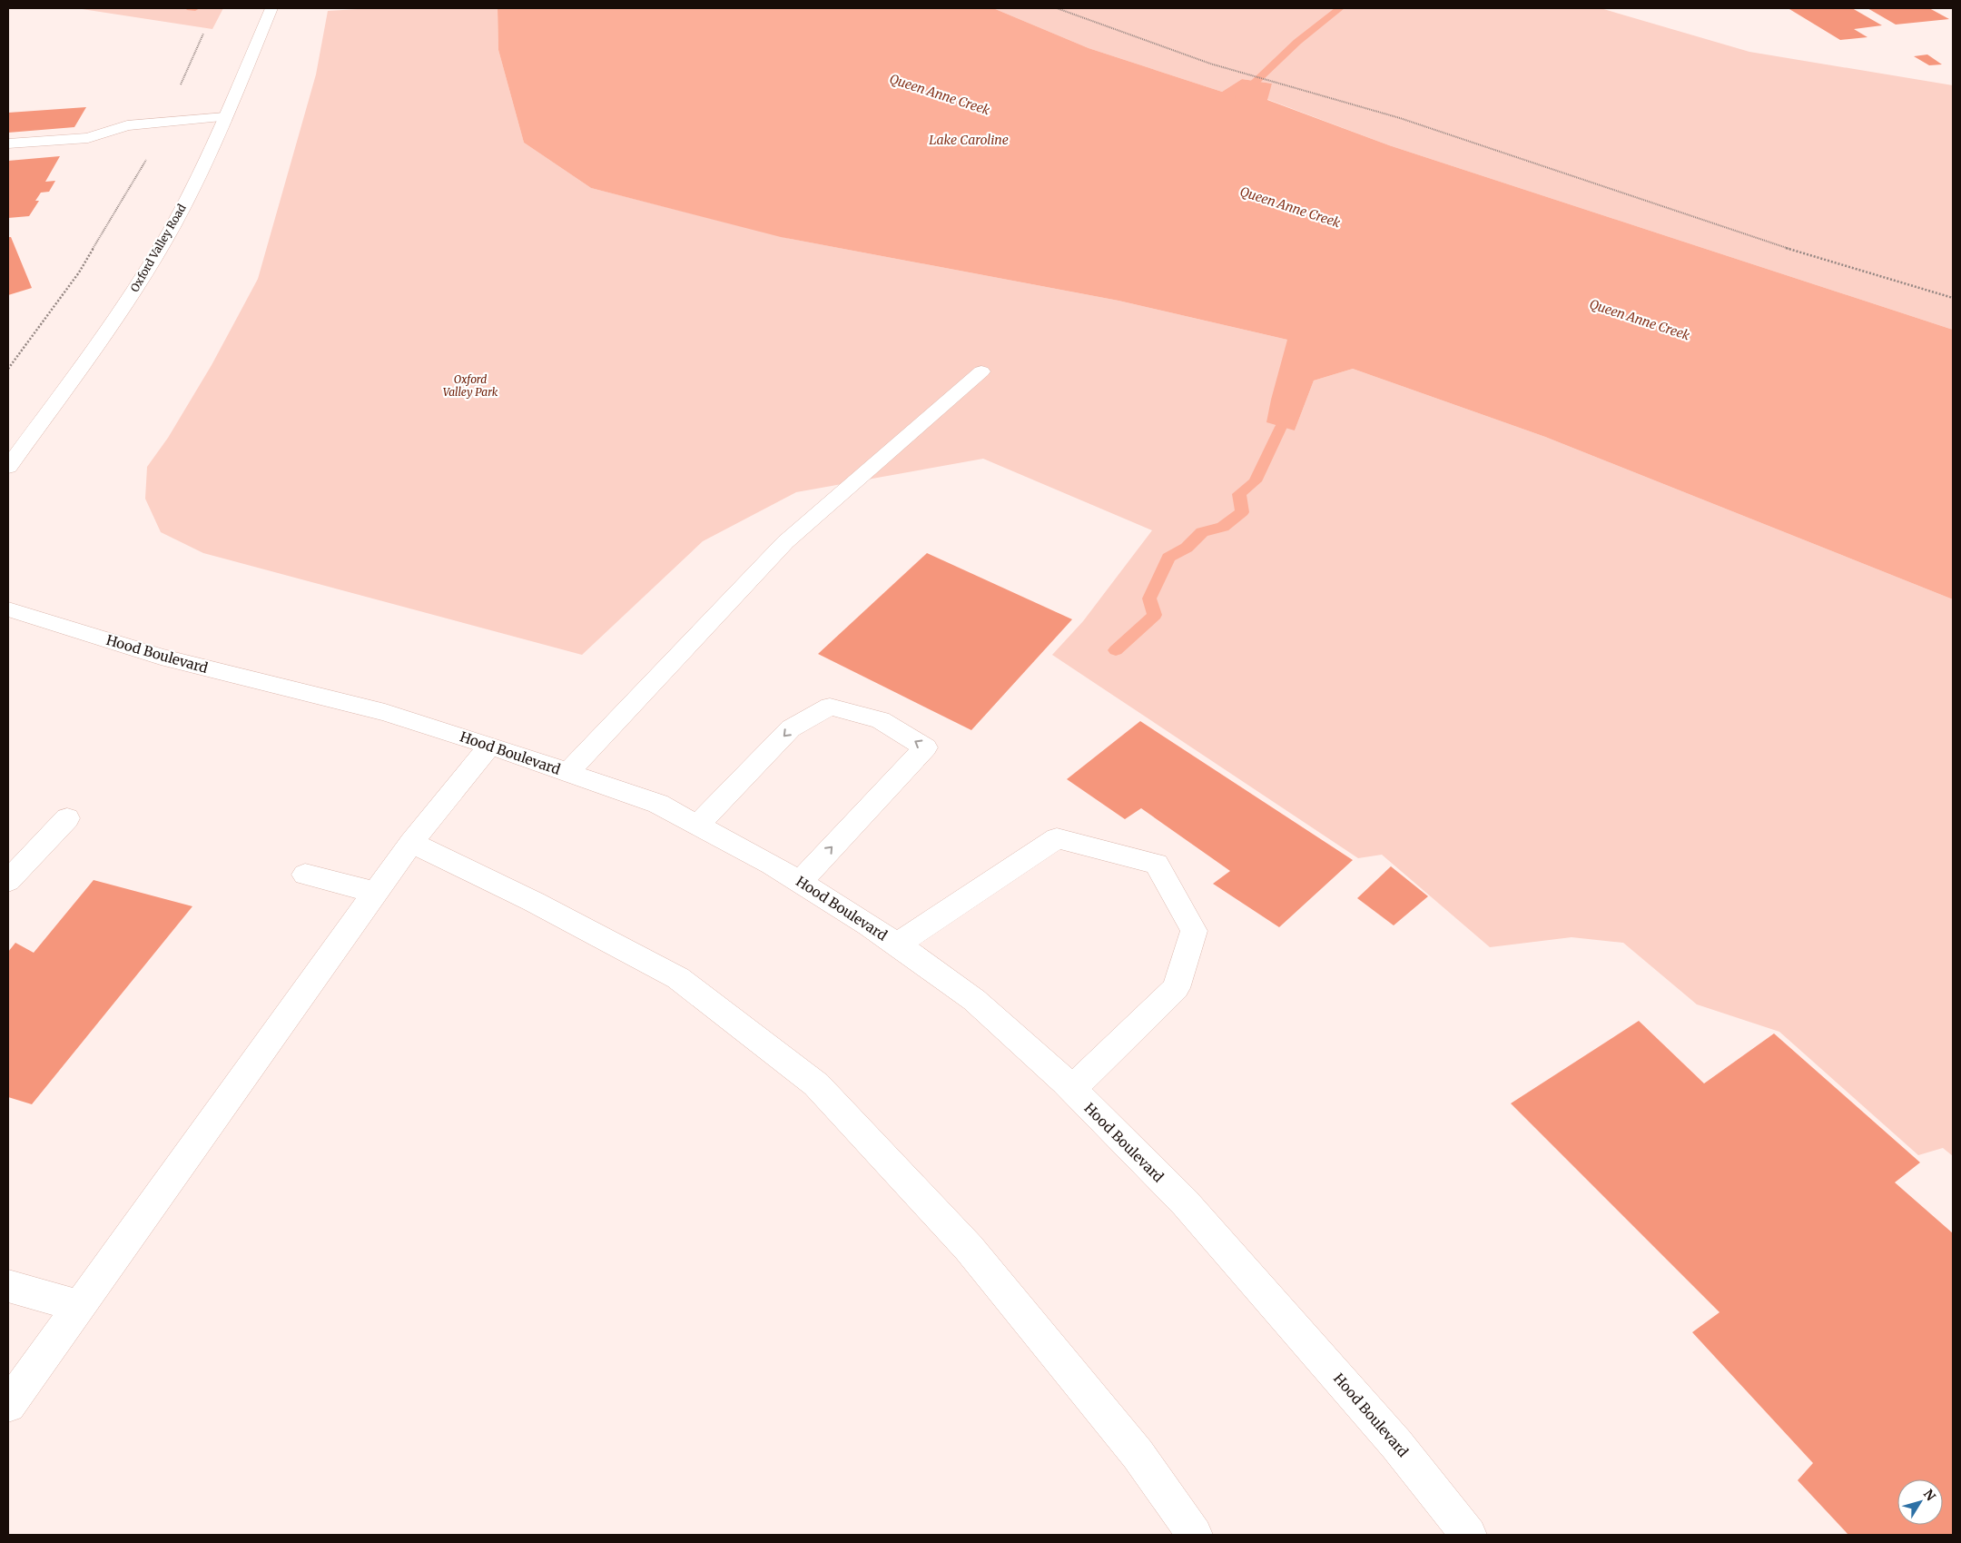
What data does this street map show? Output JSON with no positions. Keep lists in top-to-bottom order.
{
  "streets": {
    "street": ["Oxford Valley Road", "Hood Boulevard"]
  },
  "water": ["Queen Anne Creek", "Lake Caroline"],
  "parks": ["Oxford Valley Park"],
  "north": "top right"
}
